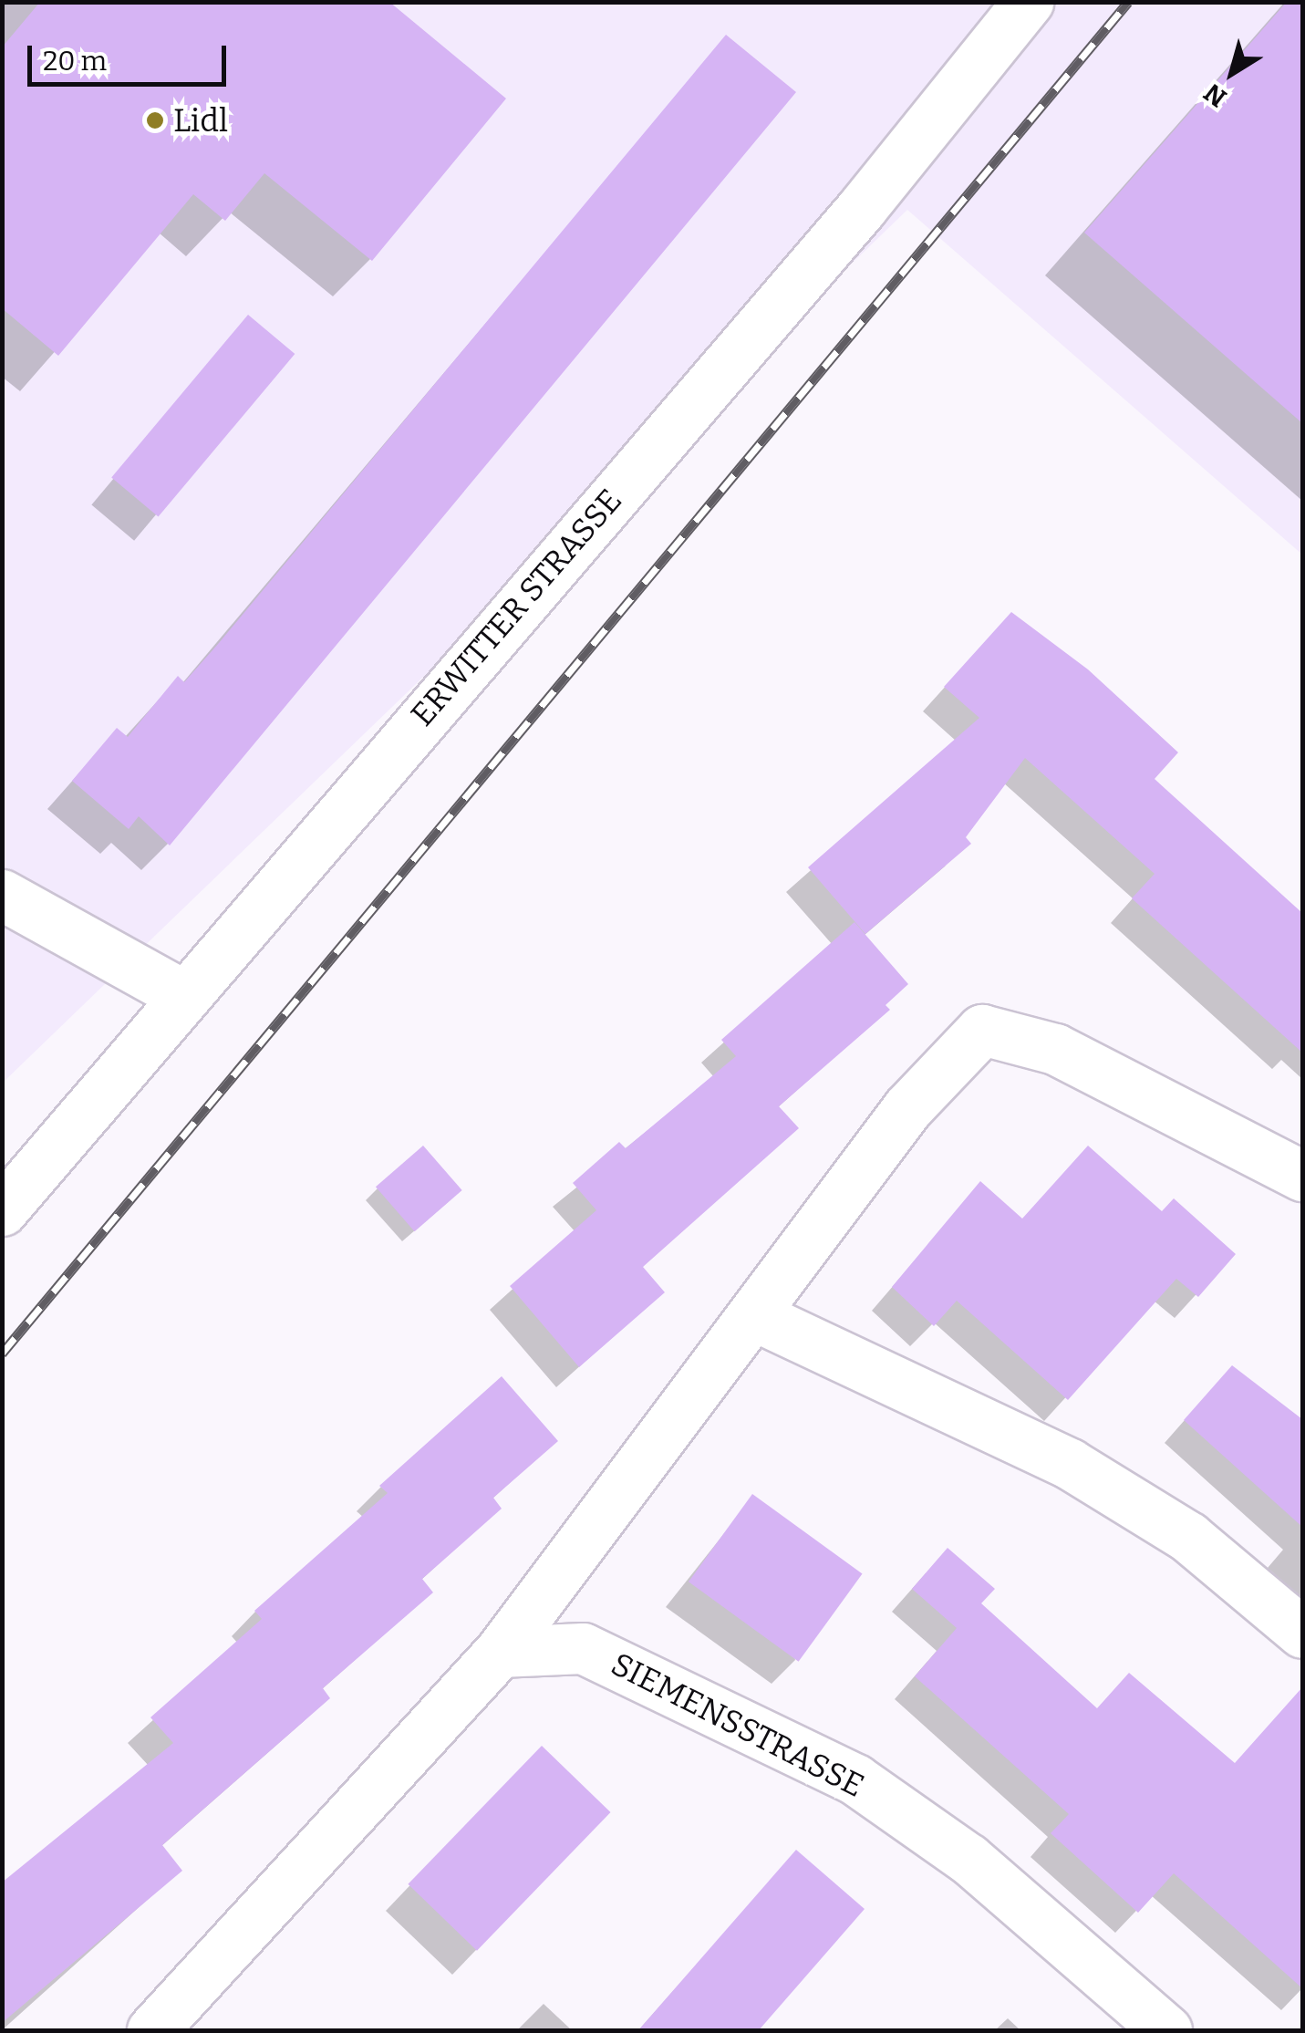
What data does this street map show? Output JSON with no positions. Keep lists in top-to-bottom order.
{
  "streets": {
    "street": ["ERWITTER STRASSE", "SIEMENSSTRASSE"]
  },
  "places": ["Lidl"],
  "scale_bar": "20 m",
  "north": "bottom left"
}
